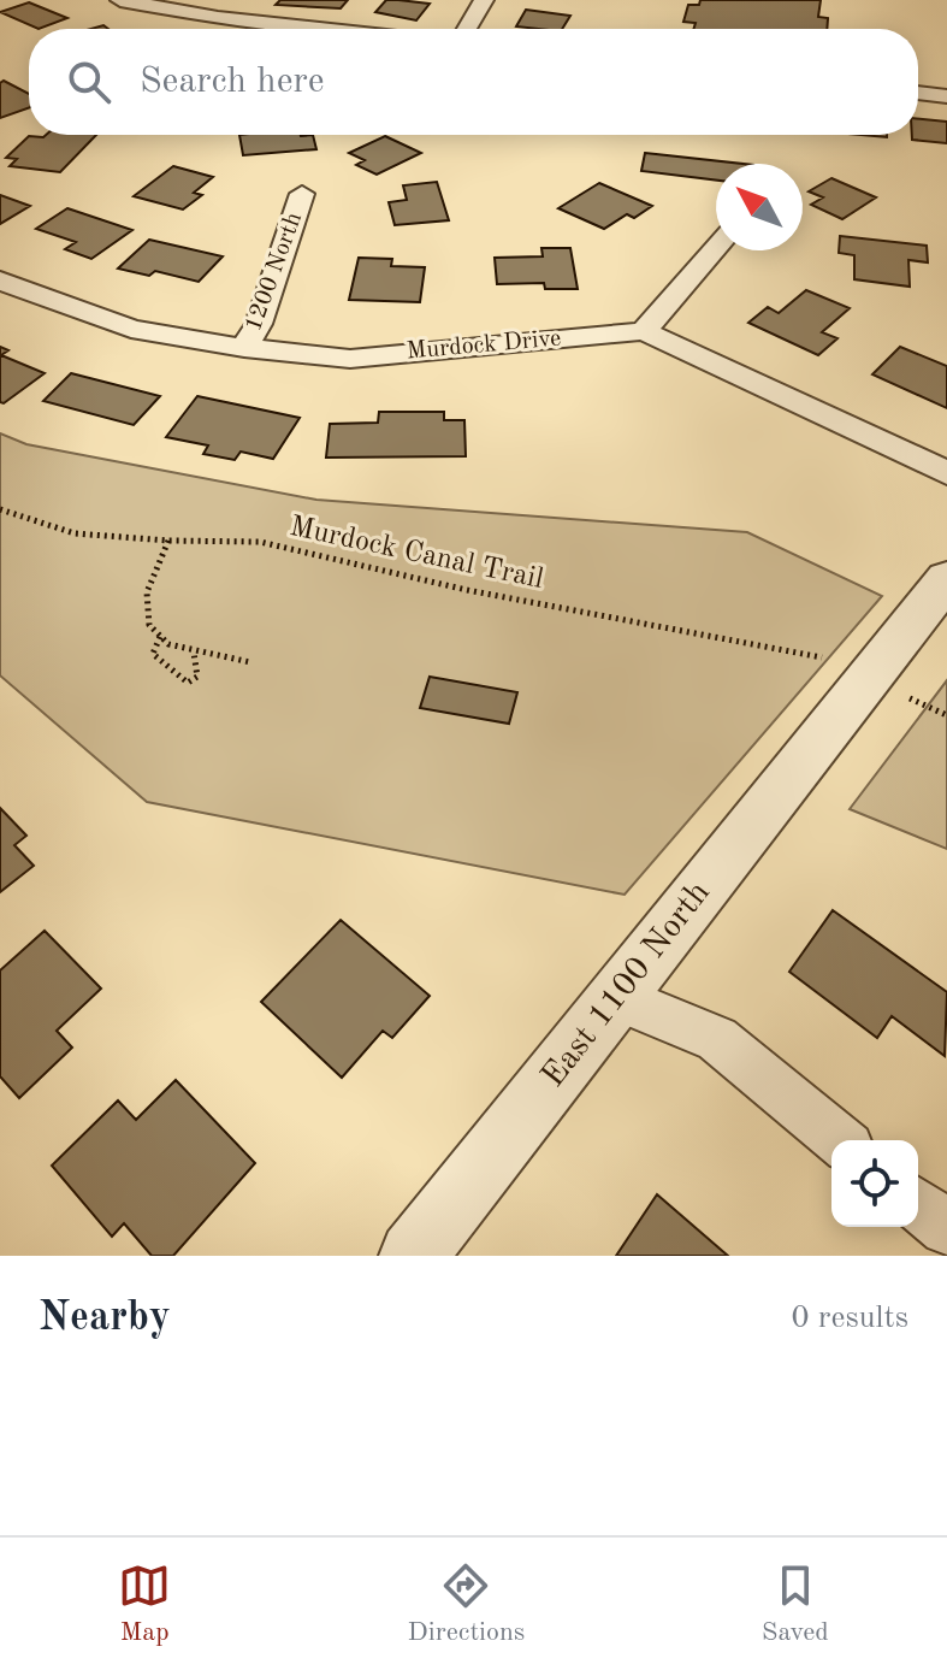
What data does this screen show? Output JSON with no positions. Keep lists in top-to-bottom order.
{
  "streets": {
    "street": ["1200 North", "Murdock Drive", "East 1100 North"],
    "path": ["Murdock Canal Trail"]
  },
  "crossings": [
    ["1200 North", "Murdock Drive"]
  ],
  "north": "top left",
  "page": {
    "search": "Search here",
    "heading": ["Nearby", "0 results"],
    "nav": ["Map", "Directions", "Saved"]
  }
}
